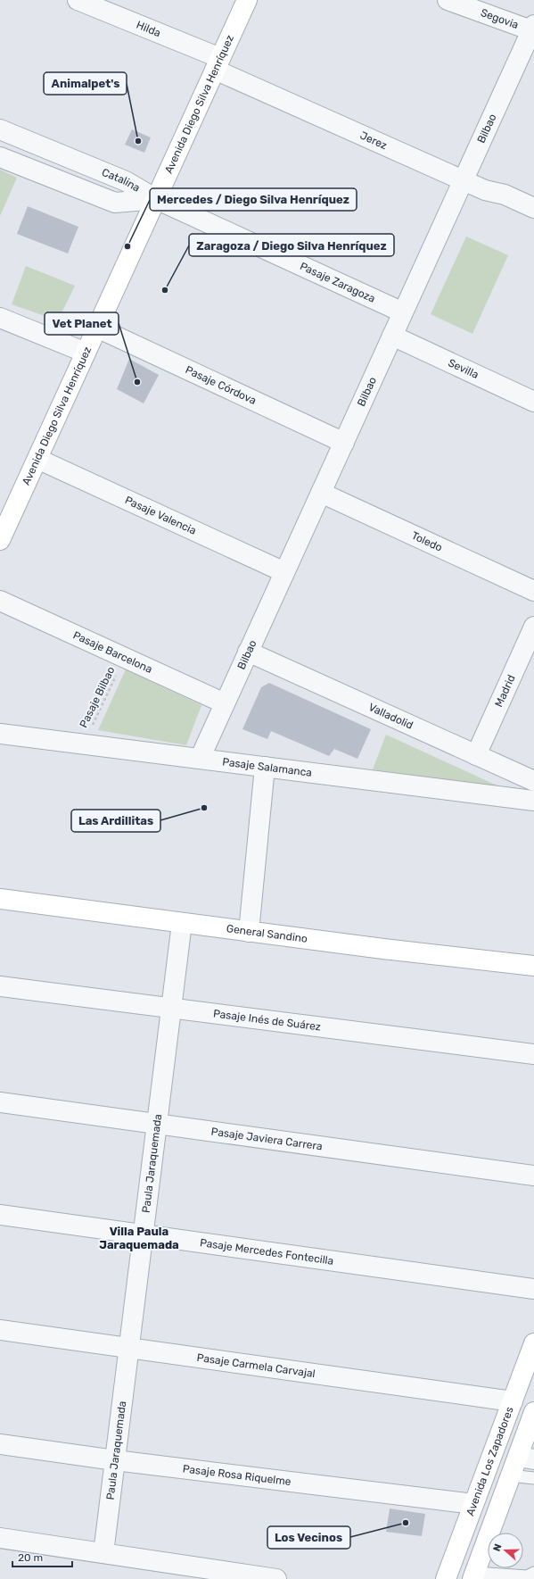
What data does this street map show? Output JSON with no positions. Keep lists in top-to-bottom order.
{
  "streets": {
    "main road": ["Avenida Diego Silva Henríquez", "General Sandino", "Avenida Los Zapadores"],
    "street": [
      "Segovia",
      "Hilda",
      "Bilbao",
      "Jerez",
      "Catalina",
      "Pasaje Zaragoza",
      "Sevilla",
      "Pasaje Córdova",
      "Pasaje Valencia",
      "Toledo",
      "Pasaje Barcelona",
      "Madrid",
      "Valladolid",
      "Pasaje Salamanca",
      "Pasaje Inés de Suárez",
      "Pasaje Javiera Carrera",
      "Paula Jaraquemada",
      "Pasaje Mercedes Fontecilla",
      "Pasaje Carmela Carvajal",
      "Pasaje Rosa Riquelme"
    ],
    "path": ["Pasaje Bilbao"]
  },
  "crossings": [
    ["Segovia", "Bilbao"],
    ["Hilda", "Avenida Diego Silva Henríquez"],
    ["Hilda", "Jerez"],
    ["Avenida Diego Silva Henríquez", "Jerez"],
    ["Avenida Diego Silva Henríquez", "Catalina"],
    ["Avenida Diego Silva Henríquez", "Pasaje Zaragoza"],
    ["Avenida Diego Silva Henríquez", "Pasaje Córdova"],
    ["Avenida Diego Silva Henríquez", "Pasaje Valencia"],
    ["Bilbao", "Jerez"],
    ["Bilbao", "Pasaje Zaragoza"],
    ["Bilbao", "Sevilla"],
    ["Bilbao", "Pasaje Córdova"],
    ["Bilbao", "Pasaje Valencia"],
    ["Bilbao", "Toledo"],
    ["Bilbao", "Pasaje Barcelona"],
    ["Bilbao", "Valladolid"],
    ["Bilbao", "Pasaje Salamanca"],
    ["Catalina", "Pasaje Zaragoza"],
    ["Pasaje Barcelona", "Pasaje Bilbao"],
    ["Madrid", "Valladolid"],
    ["Pasaje Bilbao", "Pasaje Salamanca"],
    ["General Sandino", "Paula Jaraquemada"],
    ["Pasaje Inés de Suárez", "Paula Jaraquemada"],
    ["Pasaje Javiera Carrera", "Paula Jaraquemada"],
    ["Paula Jaraquemada", "Pasaje Mercedes Fontecilla"],
    ["Paula Jaraquemada", "Pasaje Carmela Carvajal"],
    ["Paula Jaraquemada", "Pasaje Rosa Riquelme"],
    ["Pasaje Carmela Carvajal", "Avenida Los Zapadores"],
    ["Avenida Los Zapadores", "Pasaje Rosa Riquelme"]
  ],
  "districts": ["Villa Paula Jaraquemada"],
  "places": [
    "Animalpet's",
    "Mercedes / Diego Silva Henríquez",
    "Zaragoza / Diego Silva Henríquez",
    "Vet Planet",
    "Las Ardillitas",
    "Los Vecinos"
  ],
  "scale_bar": "20 m",
  "north": "left"
}
